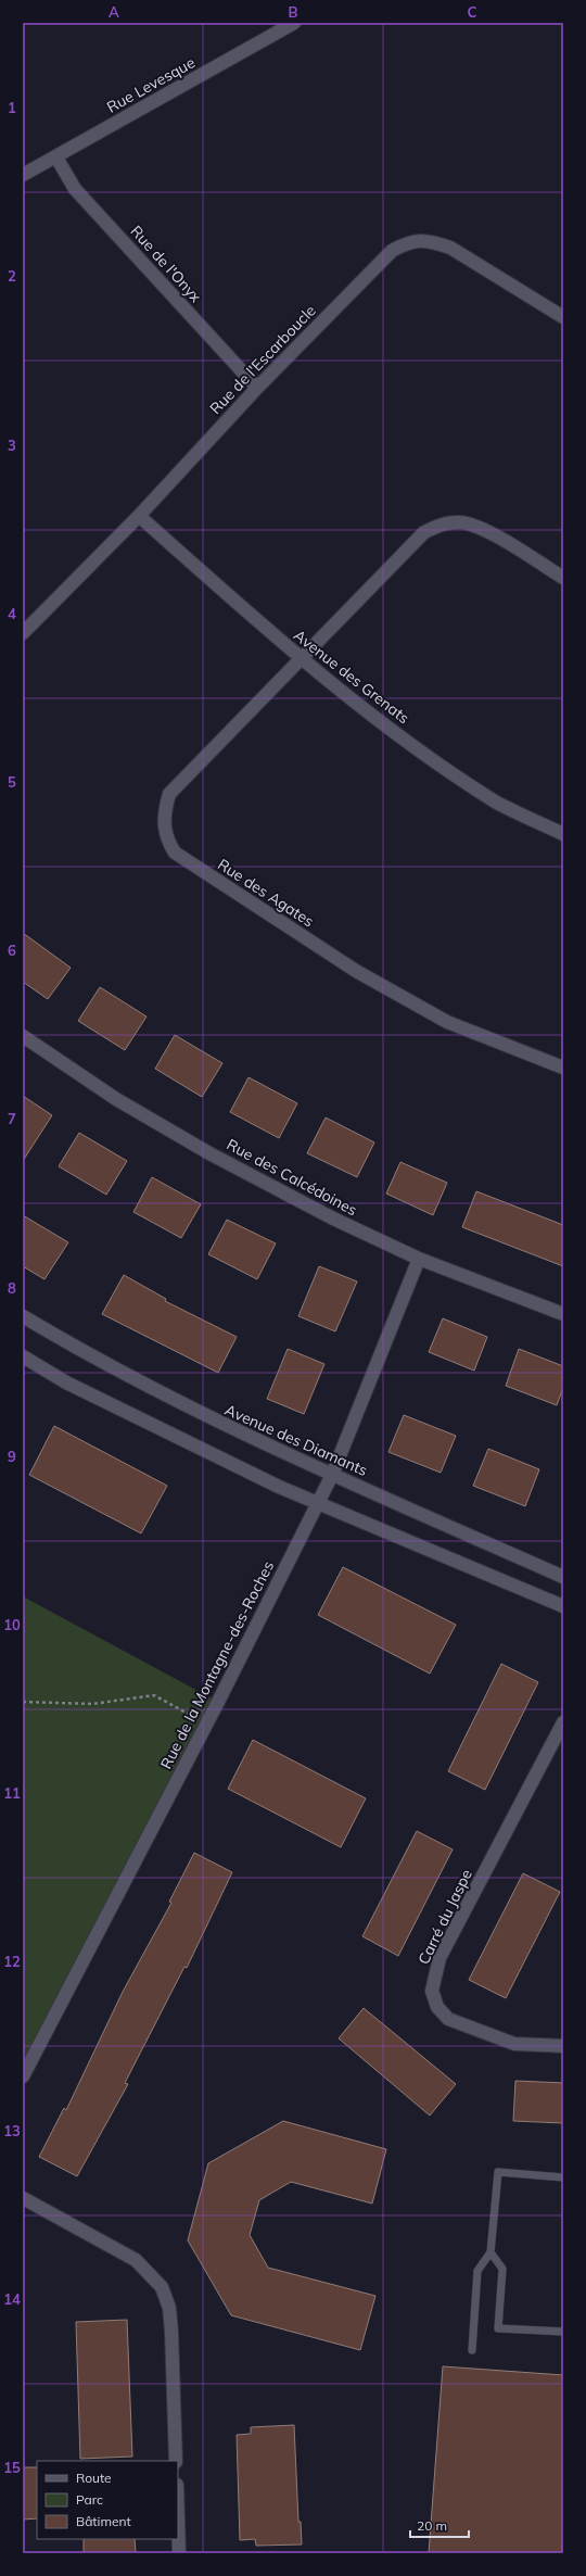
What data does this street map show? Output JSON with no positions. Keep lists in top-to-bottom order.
{
  "streets": {
    "street": [
      "Rue Levesque",
      "Rue de l'Onyx",
      "Rue de l'Escarboucle",
      "Avenue des Grenats",
      "Rue des Agates",
      "Rue des Calcédoines",
      "Avenue des Diamants",
      "Rue de la Montagne-des-Roches",
      "Carré du Jaspe"
    ]
  },
  "crossings": [
    ["Rue Levesque", "Rue de l'Onyx"],
    ["Rue de l'Onyx", "Rue de l'Escarboucle"],
    ["Rue de l'Escarboucle", "Avenue des Grenats"],
    ["Avenue des Grenats", "Rue des Agates"],
    ["Rue des Calcédoines", "Rue de la Montagne-des-Roches"],
    ["Avenue des Diamants", "Rue de la Montagne-des-Roches"]
  ],
  "legend": ["Route", "Parc", "Bâtiment"],
  "scale_bar": "20 m",
  "grid": {
    "columns": ["A", "B", "C"],
    "rows": [
      "1",
      "2",
      "3",
      "4",
      "5",
      "6",
      "7",
      "8",
      "9",
      "10",
      "11",
      "12",
      "13",
      "14",
      "15"
    ]
  }
}
